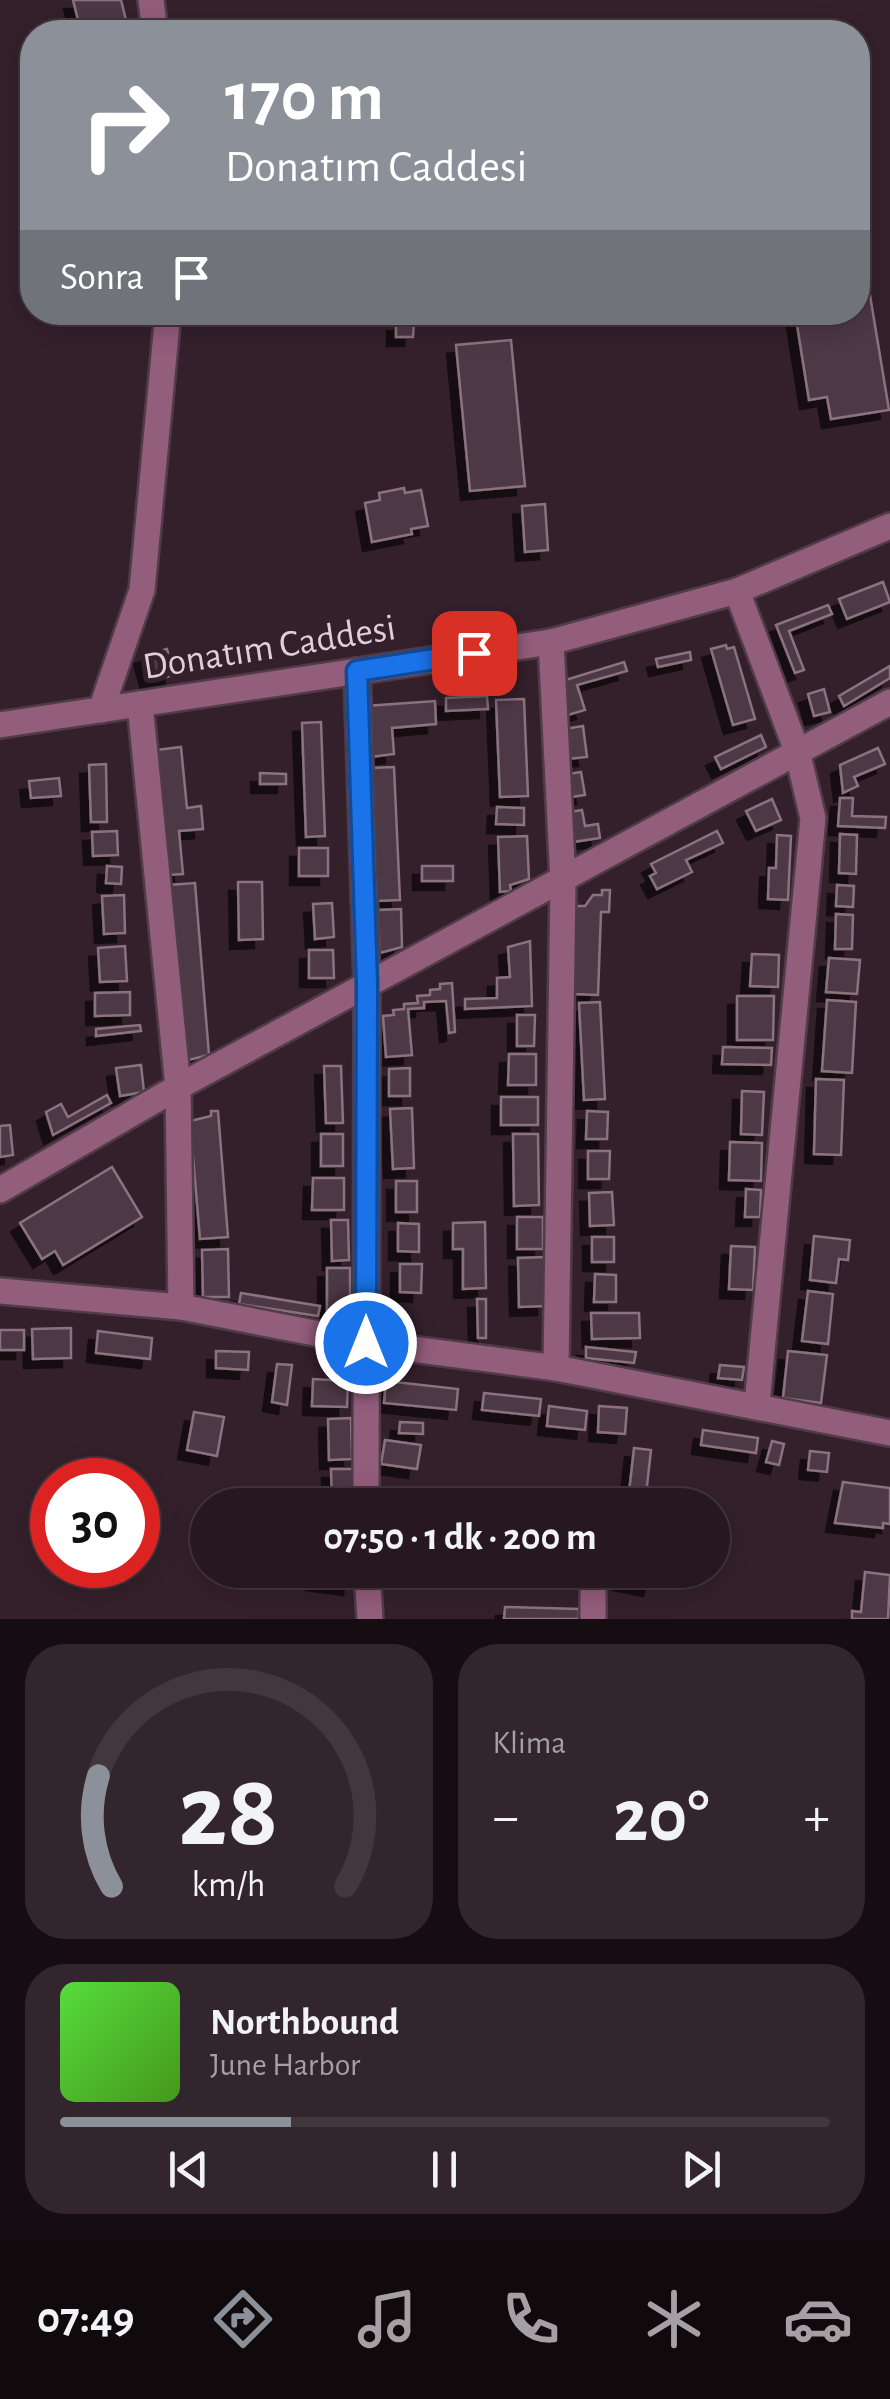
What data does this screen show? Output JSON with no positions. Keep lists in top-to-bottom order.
{
  "streets": {
    "street": ["Donatım Caddesi"]
  },
  "page": {
    "turn": ["170 m", "Donatım Caddesi"],
    "then": "Sonra",
    "limit": "30",
    "trip": "07:50 · 1 dk · 200 m",
    "tile": "Klima",
    "heat": ["−", "20°", "+"],
    "song": ["Northbound", "June Harbor"],
    "tabs": "07:49",
    "gauge": ["28", "km/h"]
  }
}
